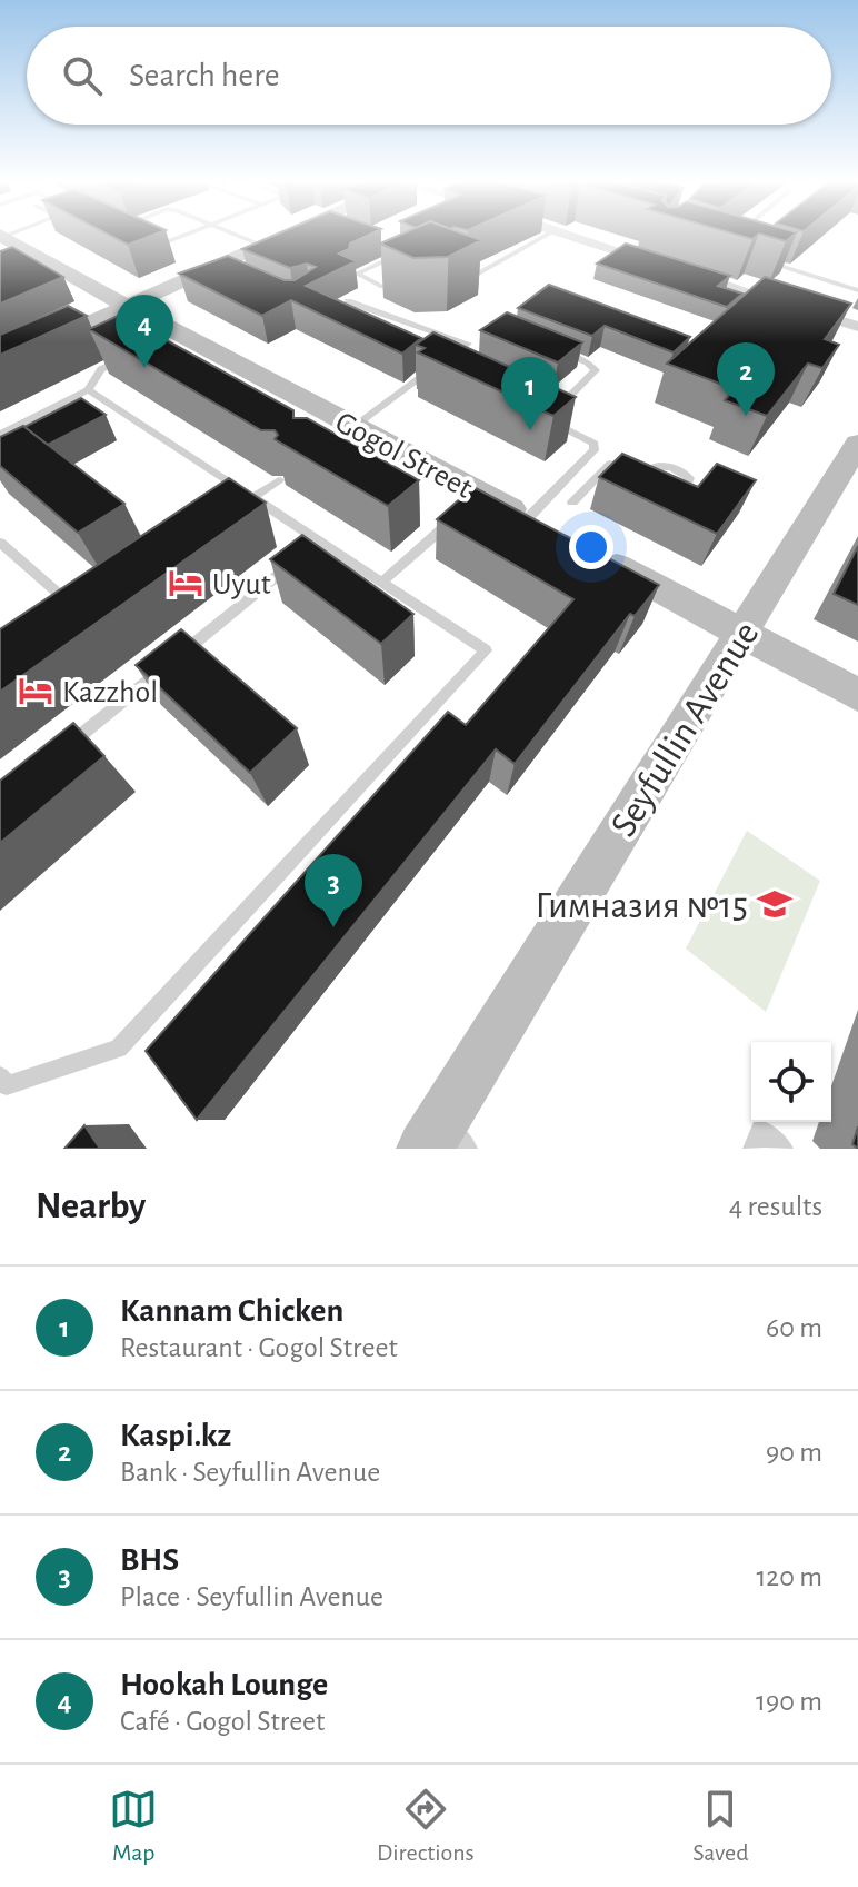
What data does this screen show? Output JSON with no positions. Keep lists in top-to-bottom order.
{
  "streets": {
    "main road": ["Gogol Street", "Seyfullin Avenue"]
  },
  "places": {
    "hotel": ["Uyut", "Kazzhol"],
    "school or university": ["Гимназия №15"]
  },
  "page": {
    "search": "Search here",
    "pins": [
      "4",
      "2",
      "1",
      "3"
    ],
    "heading": ["Nearby", "4 results"],
    "list": [
      {
        "mark": "1",
        "name": "Kannam Chicken",
        "note": "Restaurant · Gogol Street",
        "value": "60 m"
      },
      {
        "mark": "2",
        "name": "Kaspi.kz",
        "note": "Bank · Seyfullin Avenue",
        "value": "90 m"
      },
      {
        "mark": "3",
        "name": "BHS",
        "note": "Place · Seyfullin Avenue",
        "value": "120 m"
      },
      {
        "mark": "4",
        "name": "Hookah Lounge",
        "note": "Café · Gogol Street",
        "value": "190 m"
      }
    ],
    "nav": ["Map", "Directions", "Saved"]
  }
}
